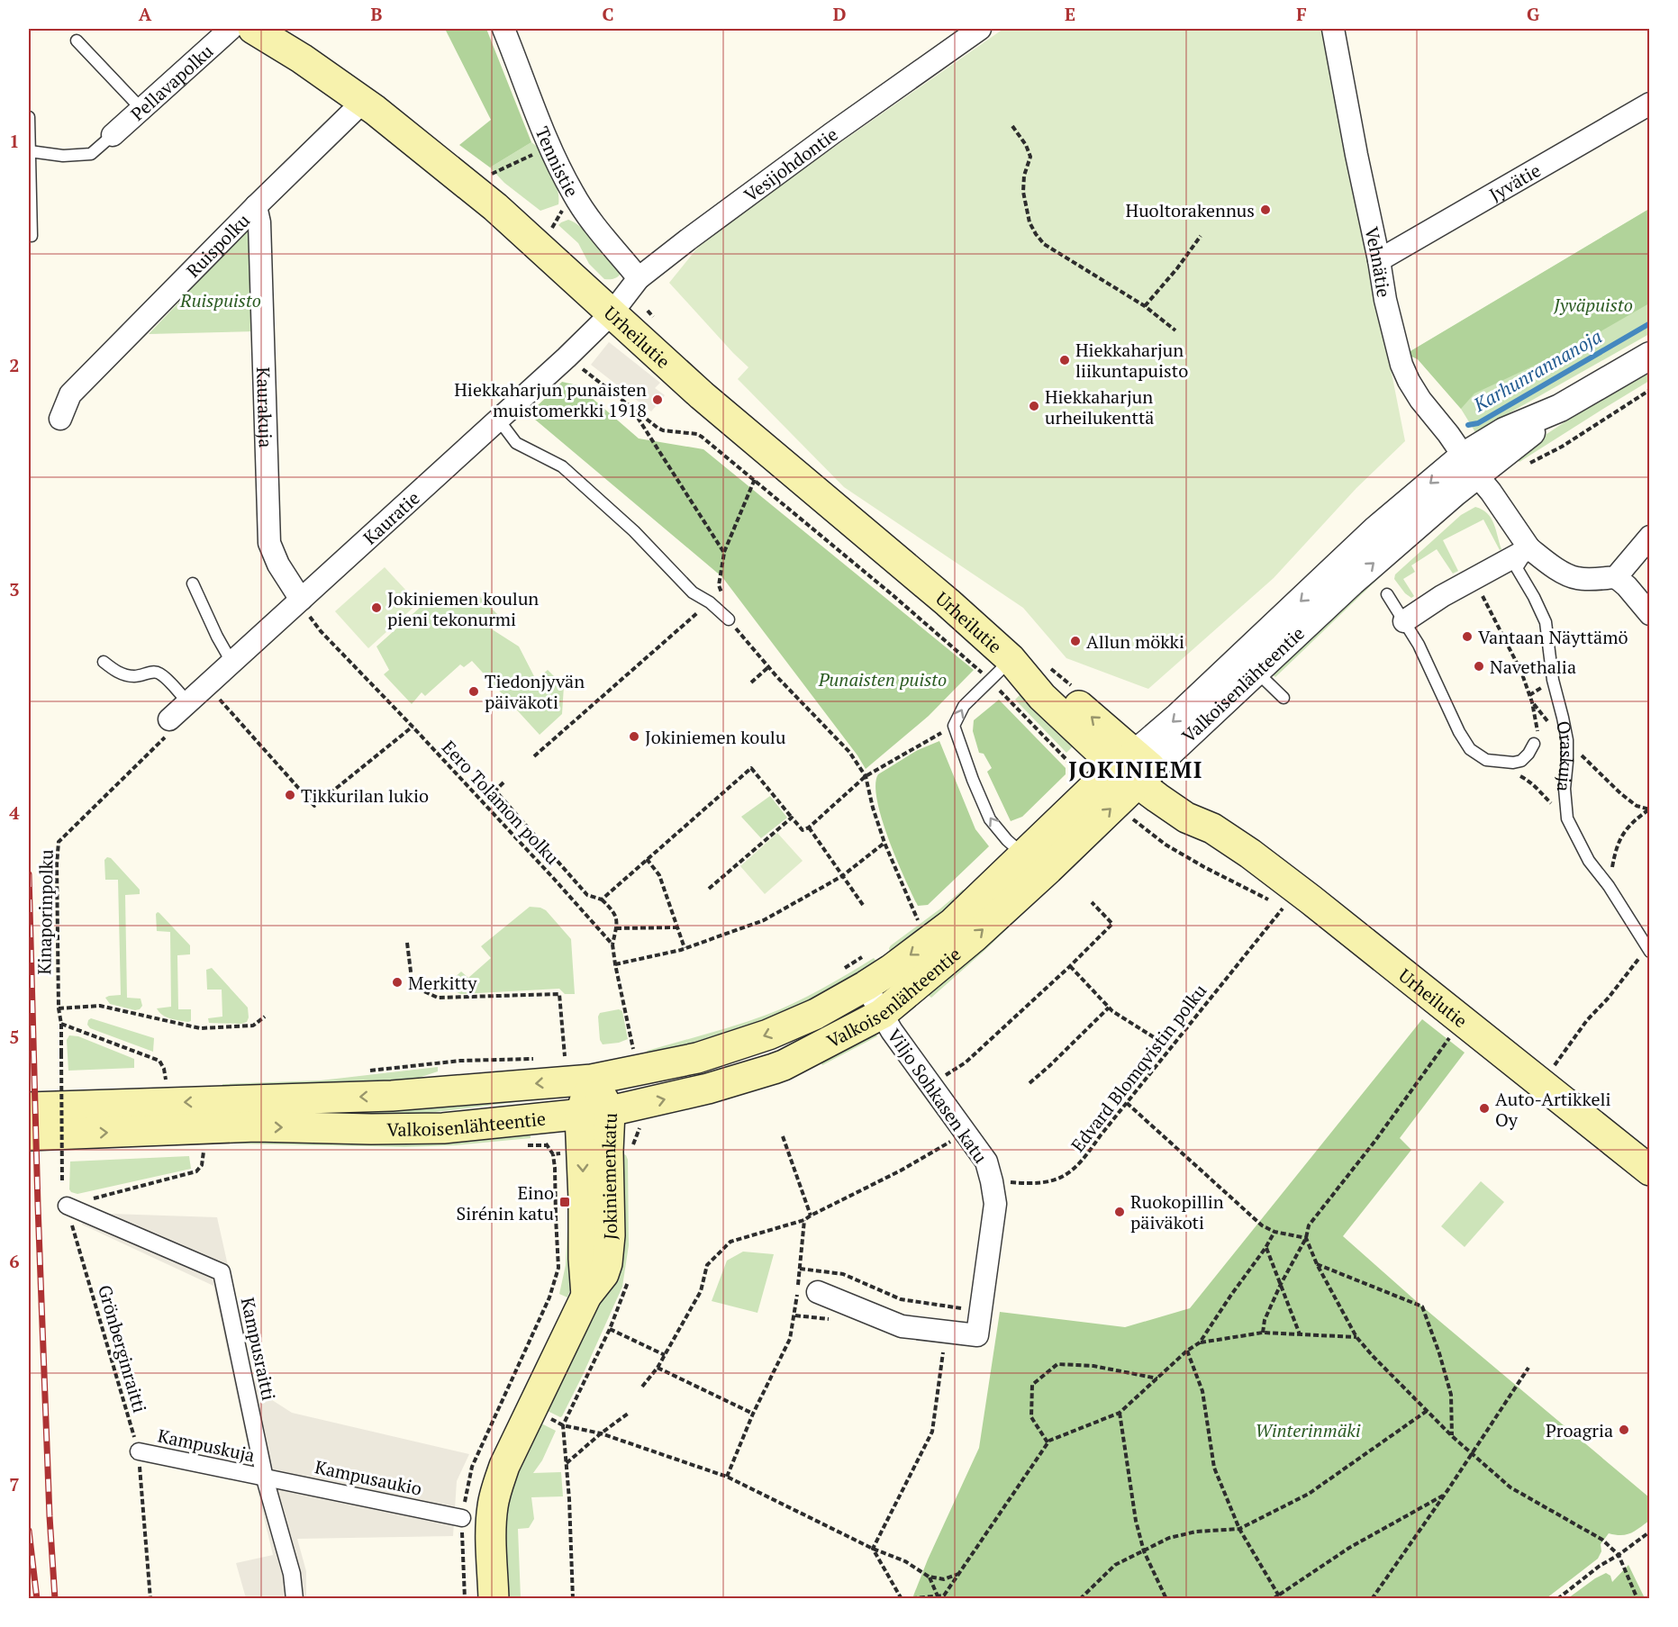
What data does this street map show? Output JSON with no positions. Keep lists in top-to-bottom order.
{
  "streets": {
    "main road": ["Urheilutie", "Valkoisenlähteentie", "Jokiniemenkatu"],
    "street": [
      "Pellavapolku",
      "Tennistie",
      "Vesijohdontie",
      "Jyvätie",
      "Ruispolku",
      "Vehnätie",
      "Kaurakuja",
      "Kauratie",
      "Viljo Sohkasen katu",
      "Kampusraitti",
      "Kampuskuja",
      "Kampusaukio"
    ],
    "lane": ["Oraskuja"],
    "path": [
      "Eero Tolamon polku",
      "Kinaporinpolku",
      "Edvard Blomqvistin polku",
      "Grönberginraitti"
    ]
  },
  "crossings": [
    ["Tennistie", "Vesijohdontie"],
    ["Vesijohdontie", "Urheilutie"],
    ["Vesijohdontie", "Kauratie"],
    ["Jyvätie", "Vehnätie"],
    ["Ruispolku", "Urheilutie"],
    ["Ruispolku", "Kaurakuja"],
    ["Vehnätie", "Valkoisenlähteentie"],
    ["Urheilutie", "Kauratie"],
    ["Urheilutie", "Valkoisenlähteentie"],
    ["Kaurakuja", "Kauratie"],
    ["Kaurakuja", "Eero Tolamon polku"],
    ["Kauratie", "Eero Tolamon polku"],
    ["Kauratie", "Kinaporinpolku"],
    ["Valkoisenlähteentie", "Viljo Sohkasen katu"],
    ["Valkoisenlähteentie", "Jokiniemenkatu"],
    ["Edvard Blomqvistin polku", "Viljo Sohkasen katu"],
    ["Grönberginraitti", "Kampusraitti"],
    ["Grönberginraitti", "Kampuskuja"],
    ["Kampusraitti", "Kampuskuja"],
    ["Kampusraitti", "Kampusaukio"],
    ["Kampuskuja", "Kampusaukio"]
  ],
  "districts": ["JOKINIEMI"],
  "water": ["Karhunrannanoja"],
  "parks": [
    "Ruispuisto",
    "Jyväpuisto",
    "Punaisten puisto",
    "Winterinmäki"
  ],
  "places": {
    "other": [
      "Huoltorakennus",
      "Hiekkaharjun liikuntapuisto",
      "Hiekkaharjun punaisten muistomerkki 1918",
      "Hiekkaharjun urheilukenttä",
      "Jokiniemen koulun pieni tekonurmi",
      "Vantaan Näyttämö",
      "Allun mökki",
      "Navethalia",
      "Tiedonjyvän päiväkoti",
      "Jokiniemen koulu",
      "Tikkurilan lukio",
      "Merkitty",
      "Auto-Artikkeli Oy",
      "Ruokopillin päiväkoti",
      "Proagria"
    ],
    "transit": ["Eino Sirénin katu"]
  },
  "grid": {
    "columns": [
      "A",
      "B",
      "C",
      "D",
      "E",
      "F",
      "G"
    ],
    "rows": [
      "1",
      "2",
      "3",
      "4",
      "5",
      "6",
      "7"
    ]
  }
}
